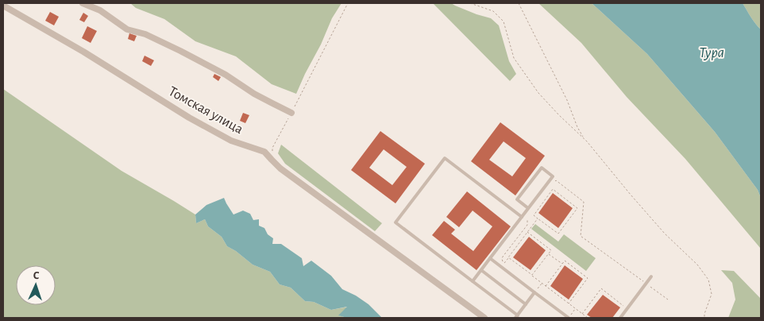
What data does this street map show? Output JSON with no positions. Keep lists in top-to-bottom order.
{
  "streets": {
    "street": ["Томская улица"]
  },
  "water": ["Тура"],
  "north": "top"
}
